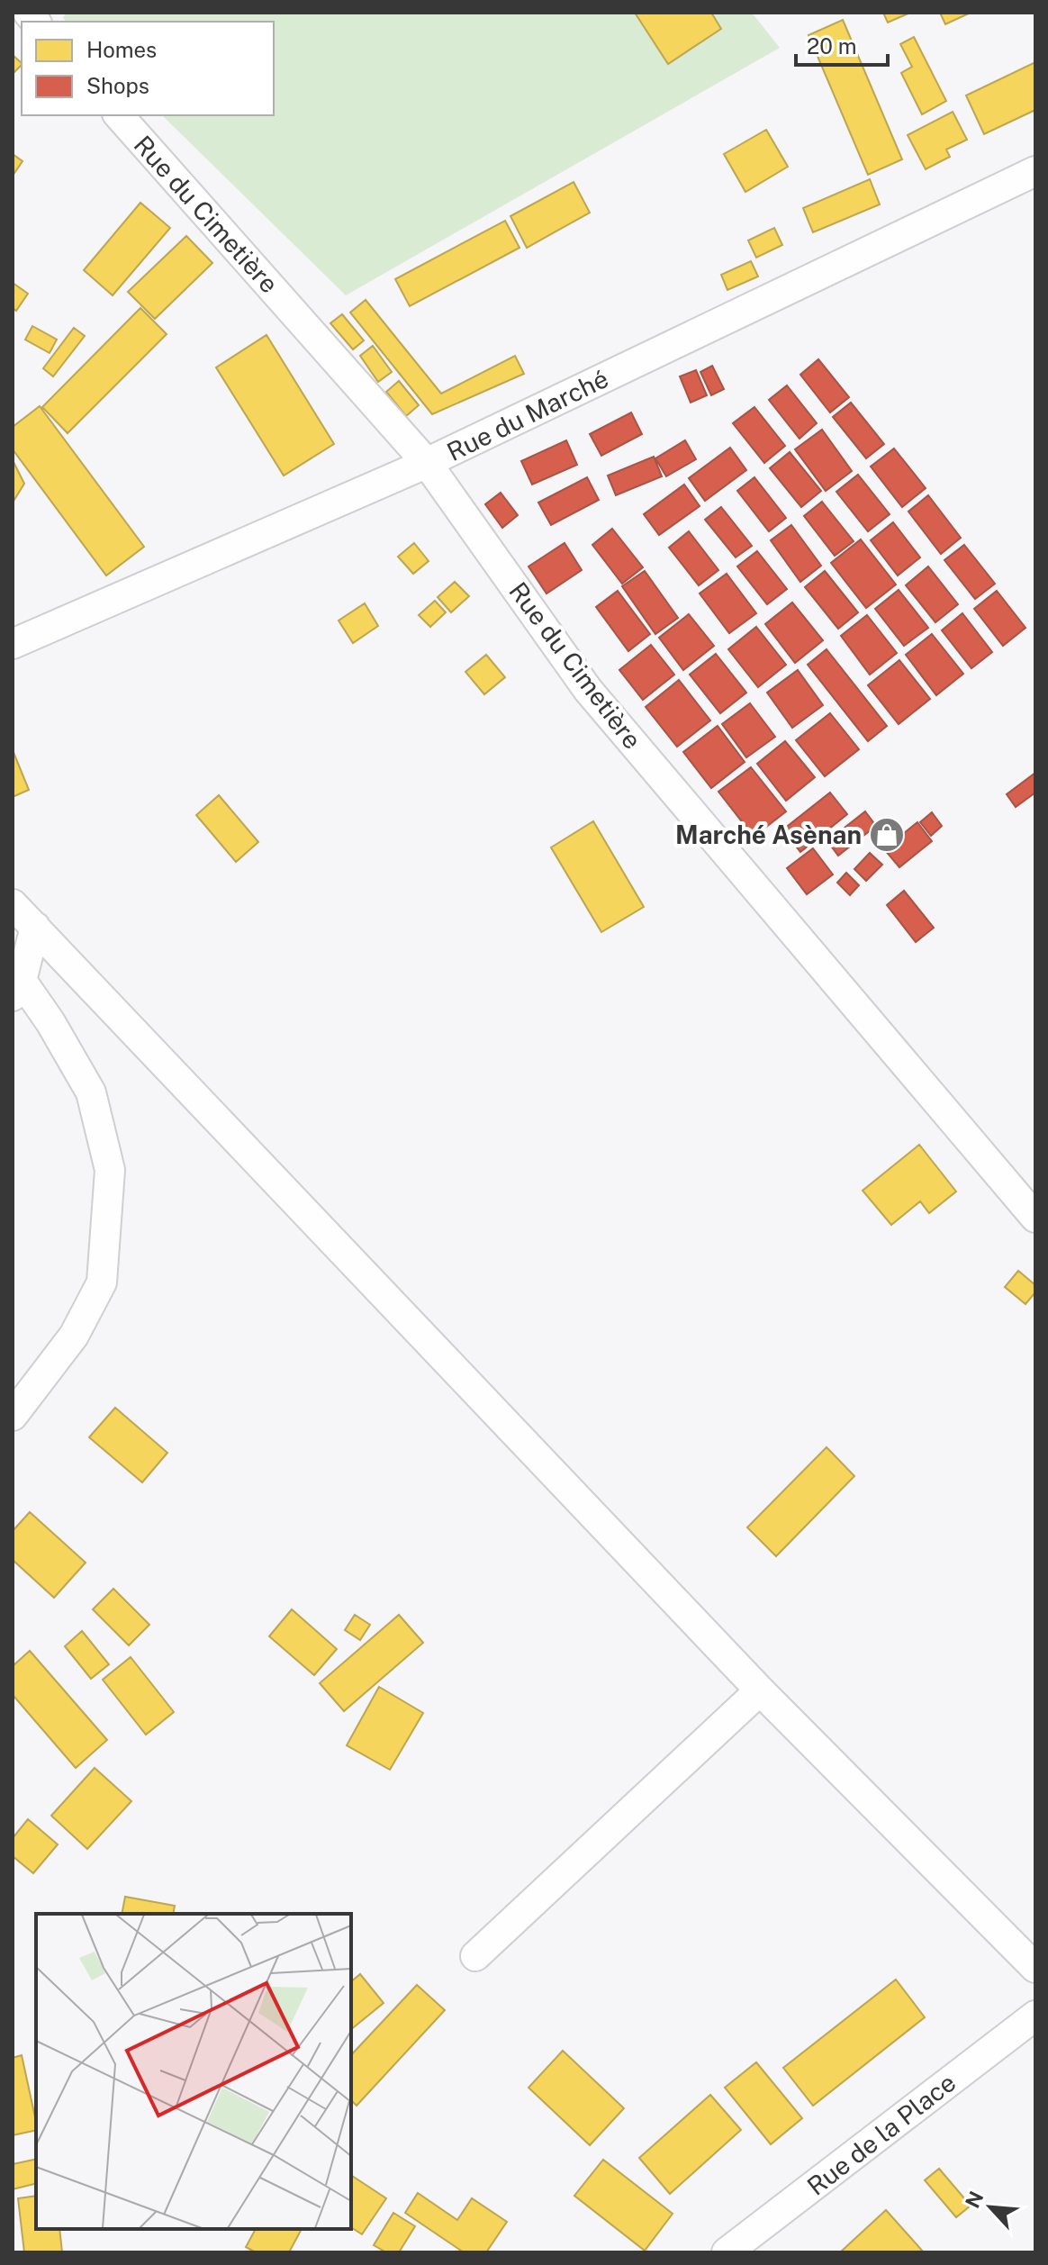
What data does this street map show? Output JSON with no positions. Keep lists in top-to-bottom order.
{
  "streets": {
    "street": ["Rue du Cimetière", "Rue du Marché", "Rue de la Place"]
  },
  "crossings": [
    ["Rue du Cimetière", "Rue du Marché"]
  ],
  "places": {
    "shop": ["Marché Asènan"]
  },
  "legend": ["Homes", "Shops"],
  "scale_bar": "20 m",
  "north": "top left"
}
